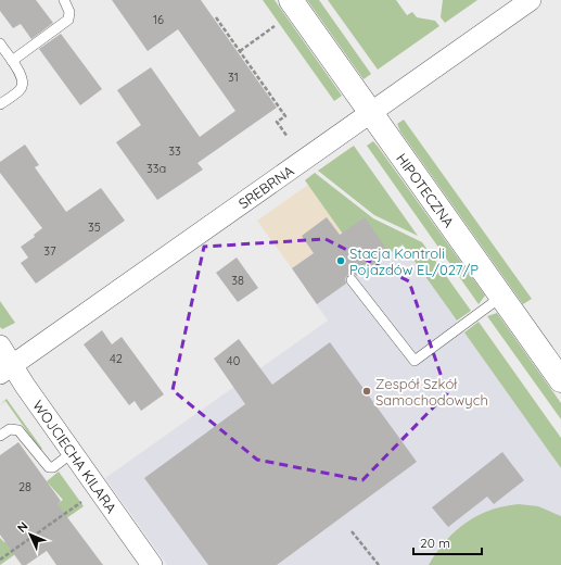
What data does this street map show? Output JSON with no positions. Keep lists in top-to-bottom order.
{
  "streets": {
    "street": ["SREBRNA", "HIPOTECZNA", "WOJCIECHA KILARA"]
  },
  "crossings": [
    ["SREBRNA", "HIPOTECZNA"],
    ["SREBRNA", "WOJCIECHA KILARA"]
  ],
  "places": ["Stacja Kontroli Pojazdów EL/027/P", "Zespół Szkół Samochodowych"],
  "house_numbers": [
    "16",
    "31",
    "33",
    "33a",
    "35",
    "37",
    "38",
    "42",
    "40",
    "28"
  ],
  "scale_bar": "20 m",
  "north": "top left"
}
